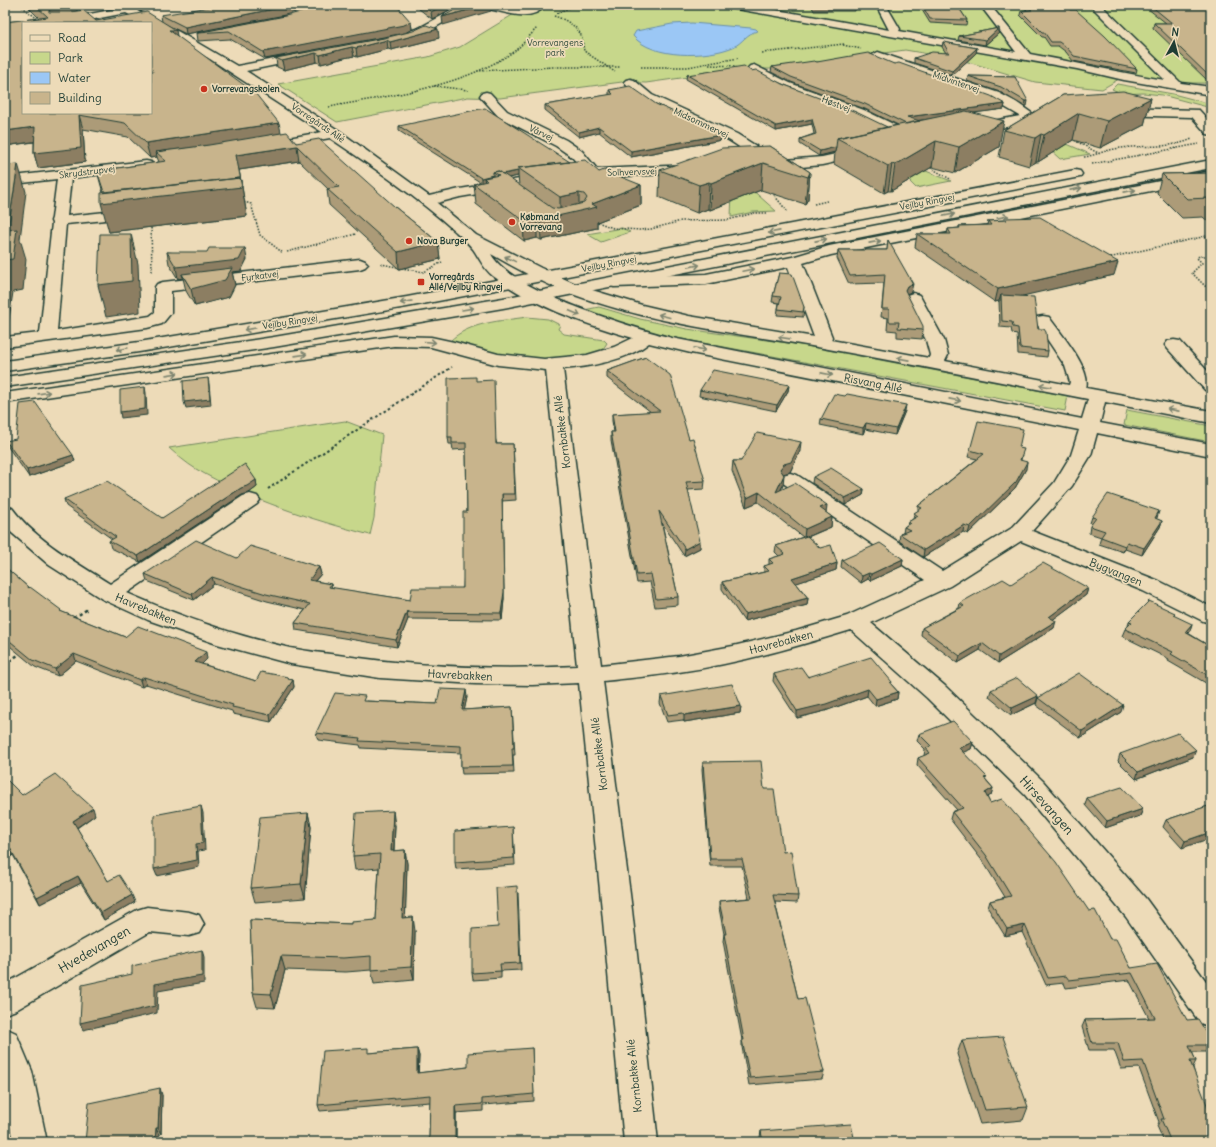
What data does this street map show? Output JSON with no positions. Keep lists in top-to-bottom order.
{
  "streets": {
    "street": [
      "Midvintervej",
      "Høstvej",
      "Vorregårds Allé",
      "Midsommervej",
      "Vårvej",
      "Skrydstrupvej",
      "Solhvervsvej",
      "Vejlby Ringvej",
      "Fyrkatvej",
      "Risvang Allé",
      "Kornbakke Allé",
      "Bygvangen",
      "Havrebakken",
      "Hirsevangen",
      "Hvedevangen"
    ]
  },
  "crossings": [
    ["Vorregårds Allé", "Solhvervsvej"],
    ["Vorregårds Allé", "Vejlby Ringvej"],
    ["Vorregårds Allé", "Risvang Allé"],
    ["Vårvej", "Solhvervsvej"],
    ["Vejlby Ringvej", "Risvang Allé"],
    ["Risvang Allé", "Havrebakken"],
    ["Kornbakke Allé", "Havrebakken"],
    ["Bygvangen", "Havrebakken"],
    ["Havrebakken", "Hirsevangen"]
  ],
  "parks": ["Vorrevangens park"],
  "places": {
    "other": ["Vorrevangskolen", "Købmand Vorrevang", "Nova Burger"],
    "transit": ["Vorregårds Allé/Vejlby Ringvej"]
  },
  "legend": [
    "Road",
    "Park",
    "Water",
    "Building"
  ],
  "north": "top"
}
